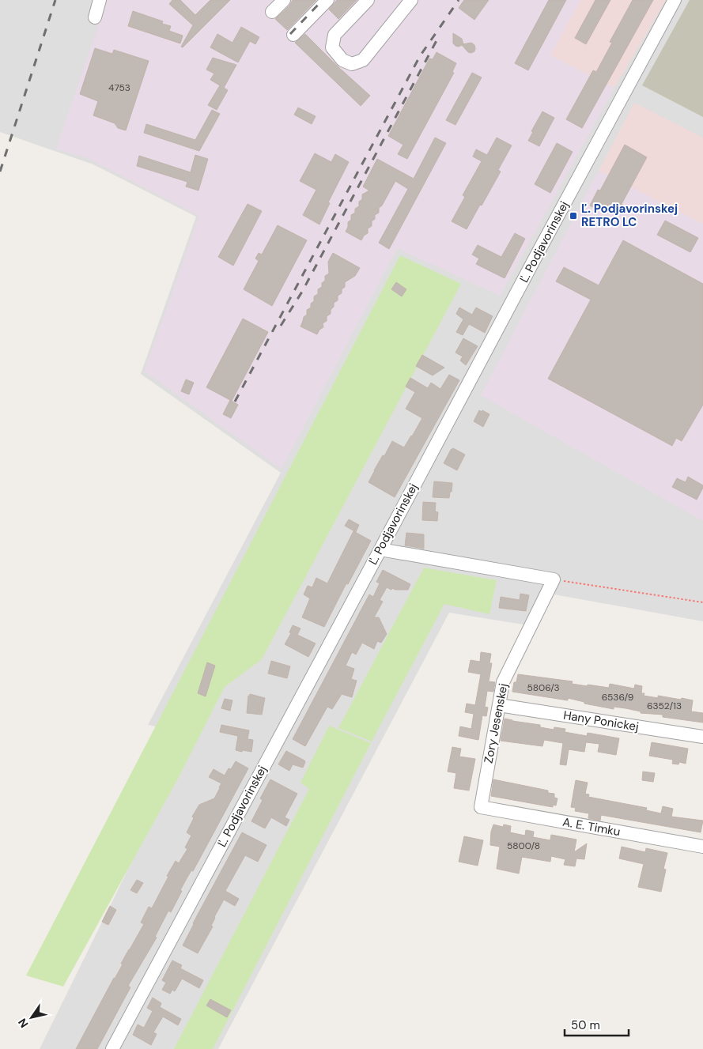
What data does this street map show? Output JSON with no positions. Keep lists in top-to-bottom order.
{
  "streets": {
    "street": [
      "Ľ. Podjavorinskej",
      "Hany Ponickej",
      "Zory Jesenskej",
      "A. E. Timku"
    ]
  },
  "crossings": [
    ["Hany Ponickej", "Zory Jesenskej"],
    ["Zory Jesenskej", "A. E. Timku"]
  ],
  "places": {
    "transit": ["Ľ. Podjavorinskej RETRO LC"]
  },
  "house_numbers": [
    "4753",
    "5806/3",
    "6536/9",
    "6352/13",
    "5800/8"
  ],
  "scale_bar": "50 m",
  "north": "bottom left"
}
